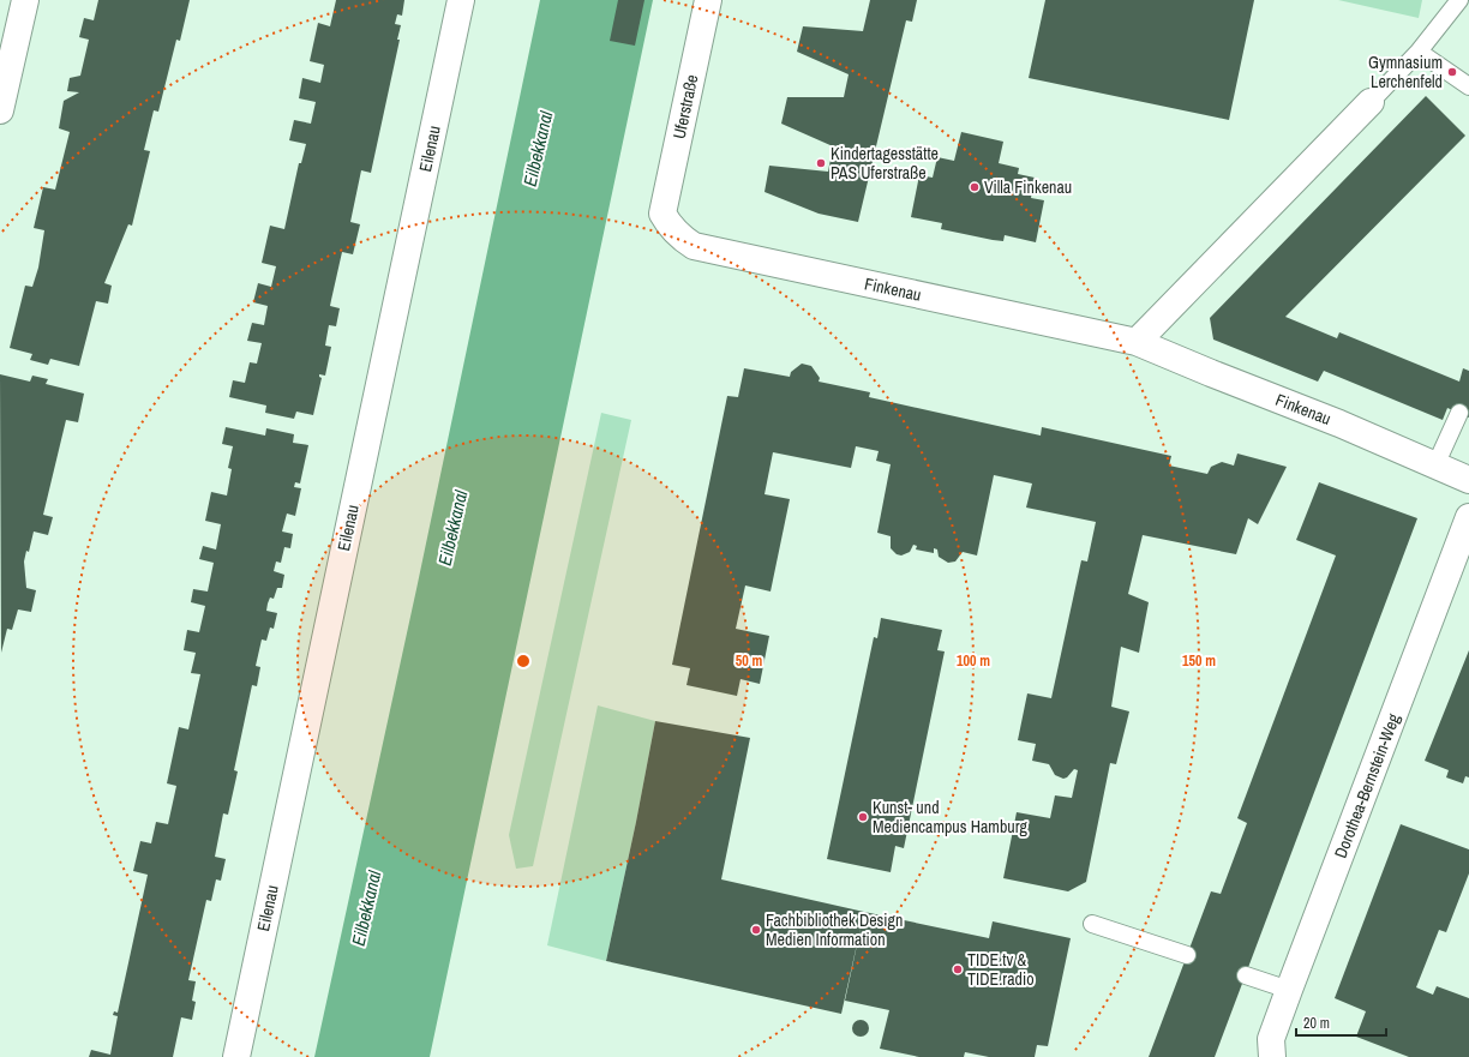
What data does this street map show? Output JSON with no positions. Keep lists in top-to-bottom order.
{
  "streets": {
    "street": [
      "Uferstraße",
      "Eilenau",
      "Finkenau",
      "Dorothea-Bernstein-Weg"
    ]
  },
  "crossings": [
    ["Uferstraße", "Finkenau"]
  ],
  "water": ["Eilbekkanal"],
  "places": [
    "Gymnasium Lerchenfeld",
    "Kindertagesstätte PAS Uferstraße",
    "Villa Finkenau",
    "Kunst- und Mediencampus Hamburg",
    "Fachbibliothek Design Medien Information",
    "TIDE.tv & TIDE.radio"
  ],
  "scale_bar": "20 m",
  "rings": ["50 m", "100 m", "150 m"]
}
